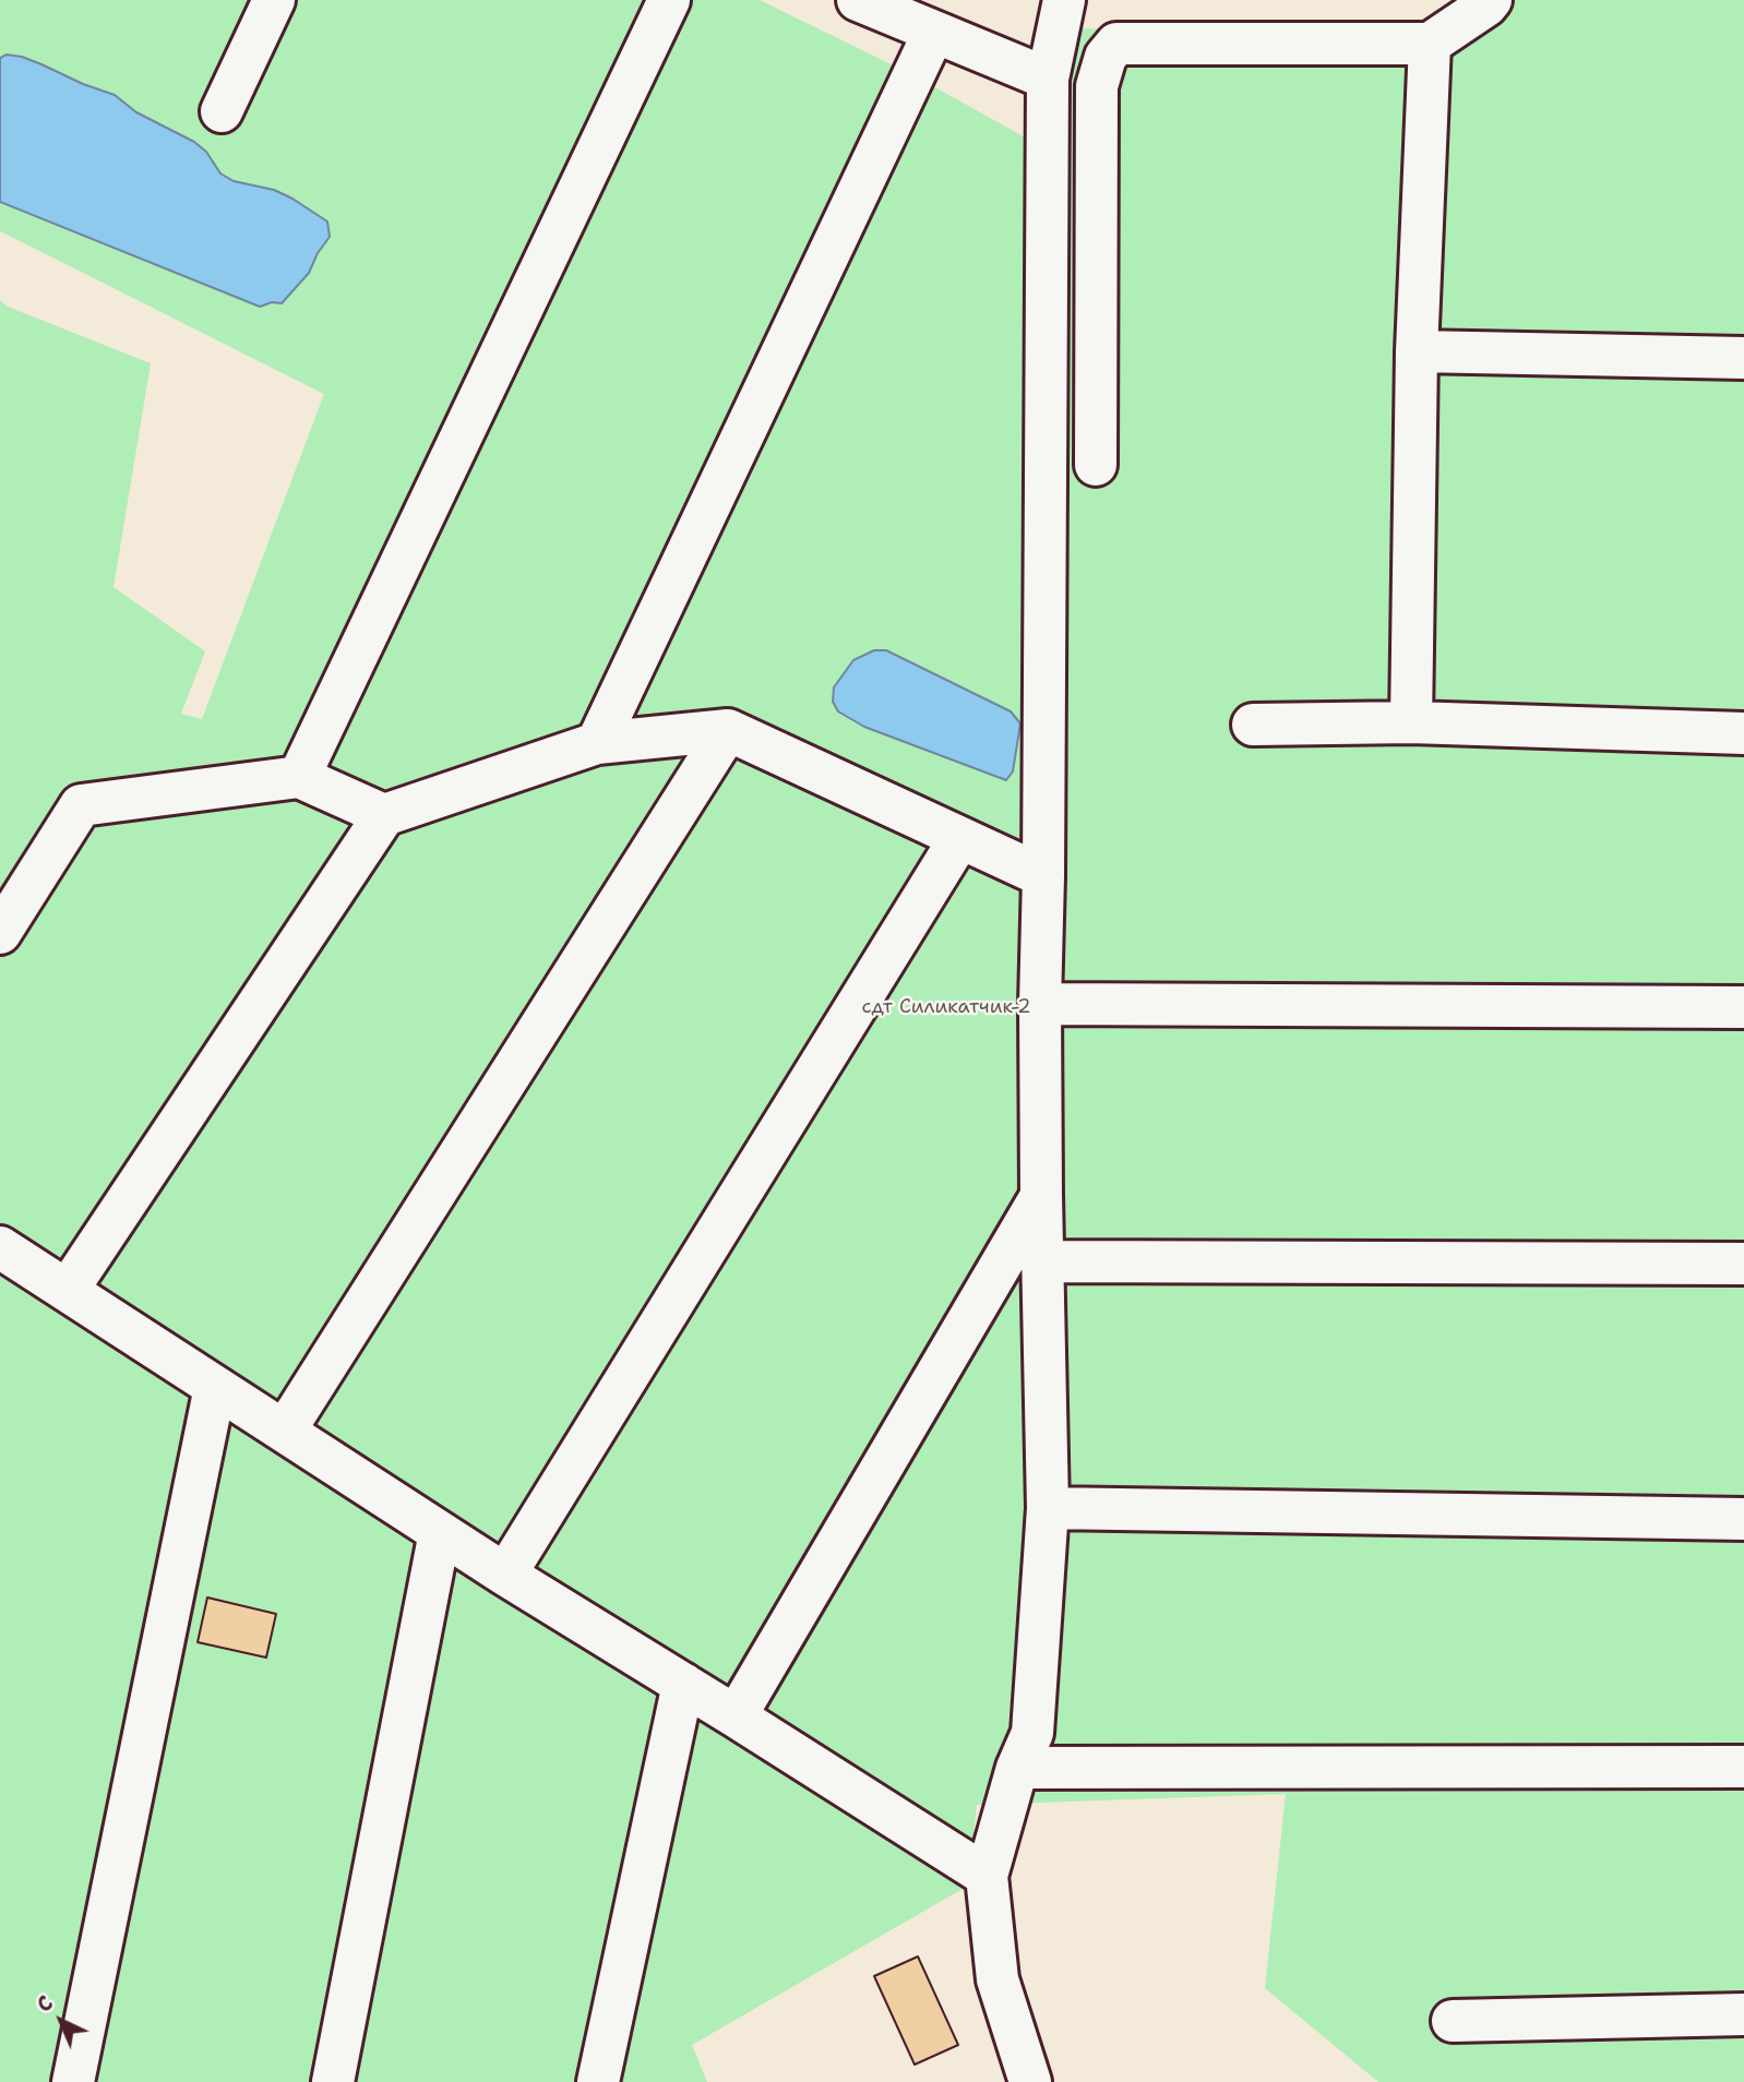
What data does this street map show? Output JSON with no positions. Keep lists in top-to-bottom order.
{
  "parks": ["сдт Силикатчик-2"],
  "north": "top left"
}
